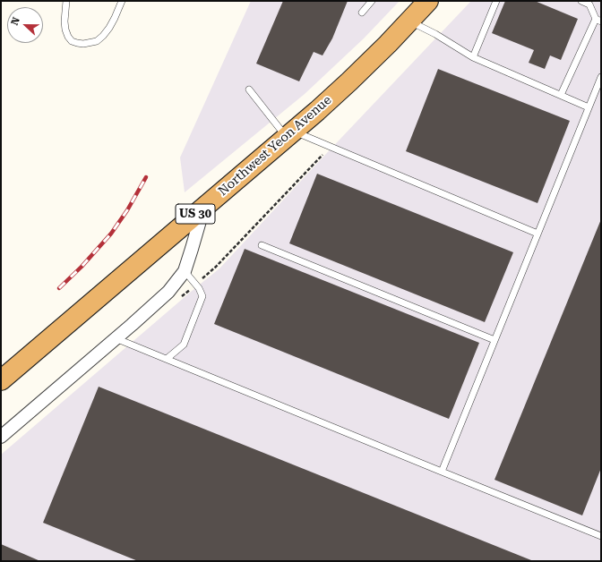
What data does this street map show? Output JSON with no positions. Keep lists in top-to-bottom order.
{
  "streets": {
    "highway": ["Northwest Yeon Avenue", "US 30"]
  },
  "north": "left"
}
